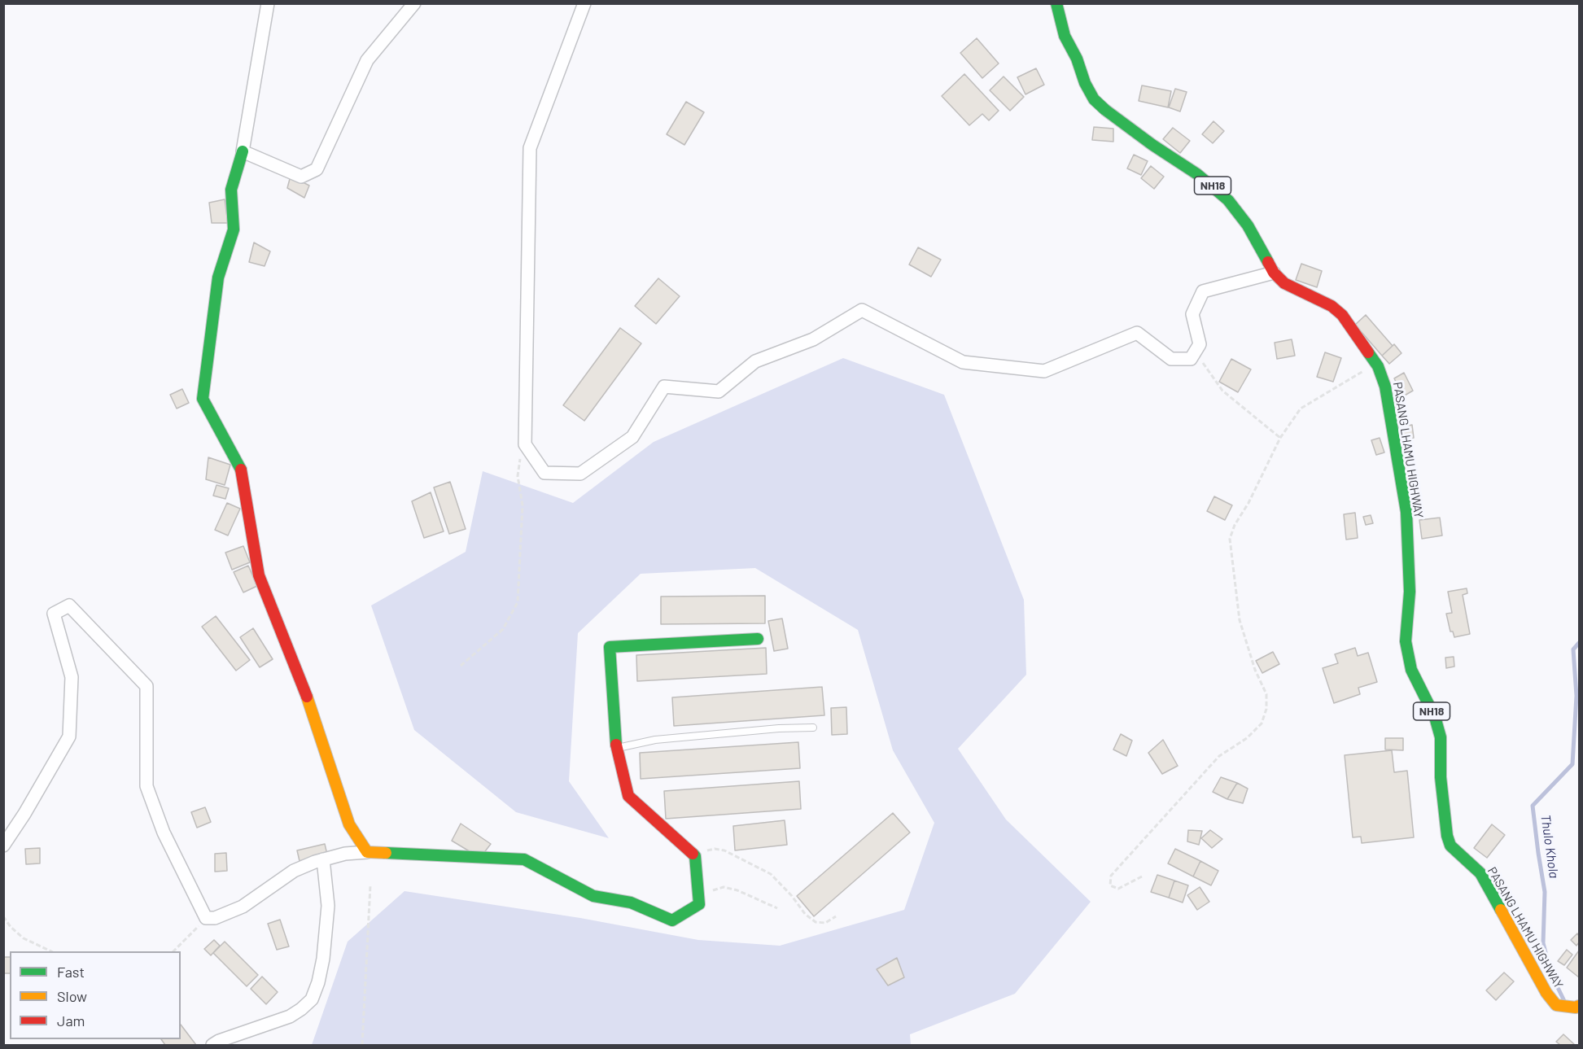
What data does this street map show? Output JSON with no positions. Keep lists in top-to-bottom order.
{
  "streets": {
    "street": ["NH18", "PASANG LHAMU HIGHWAY"]
  },
  "water": ["Thulo Khola"],
  "legend": ["Fast", "Slow", "Jam"]
}
